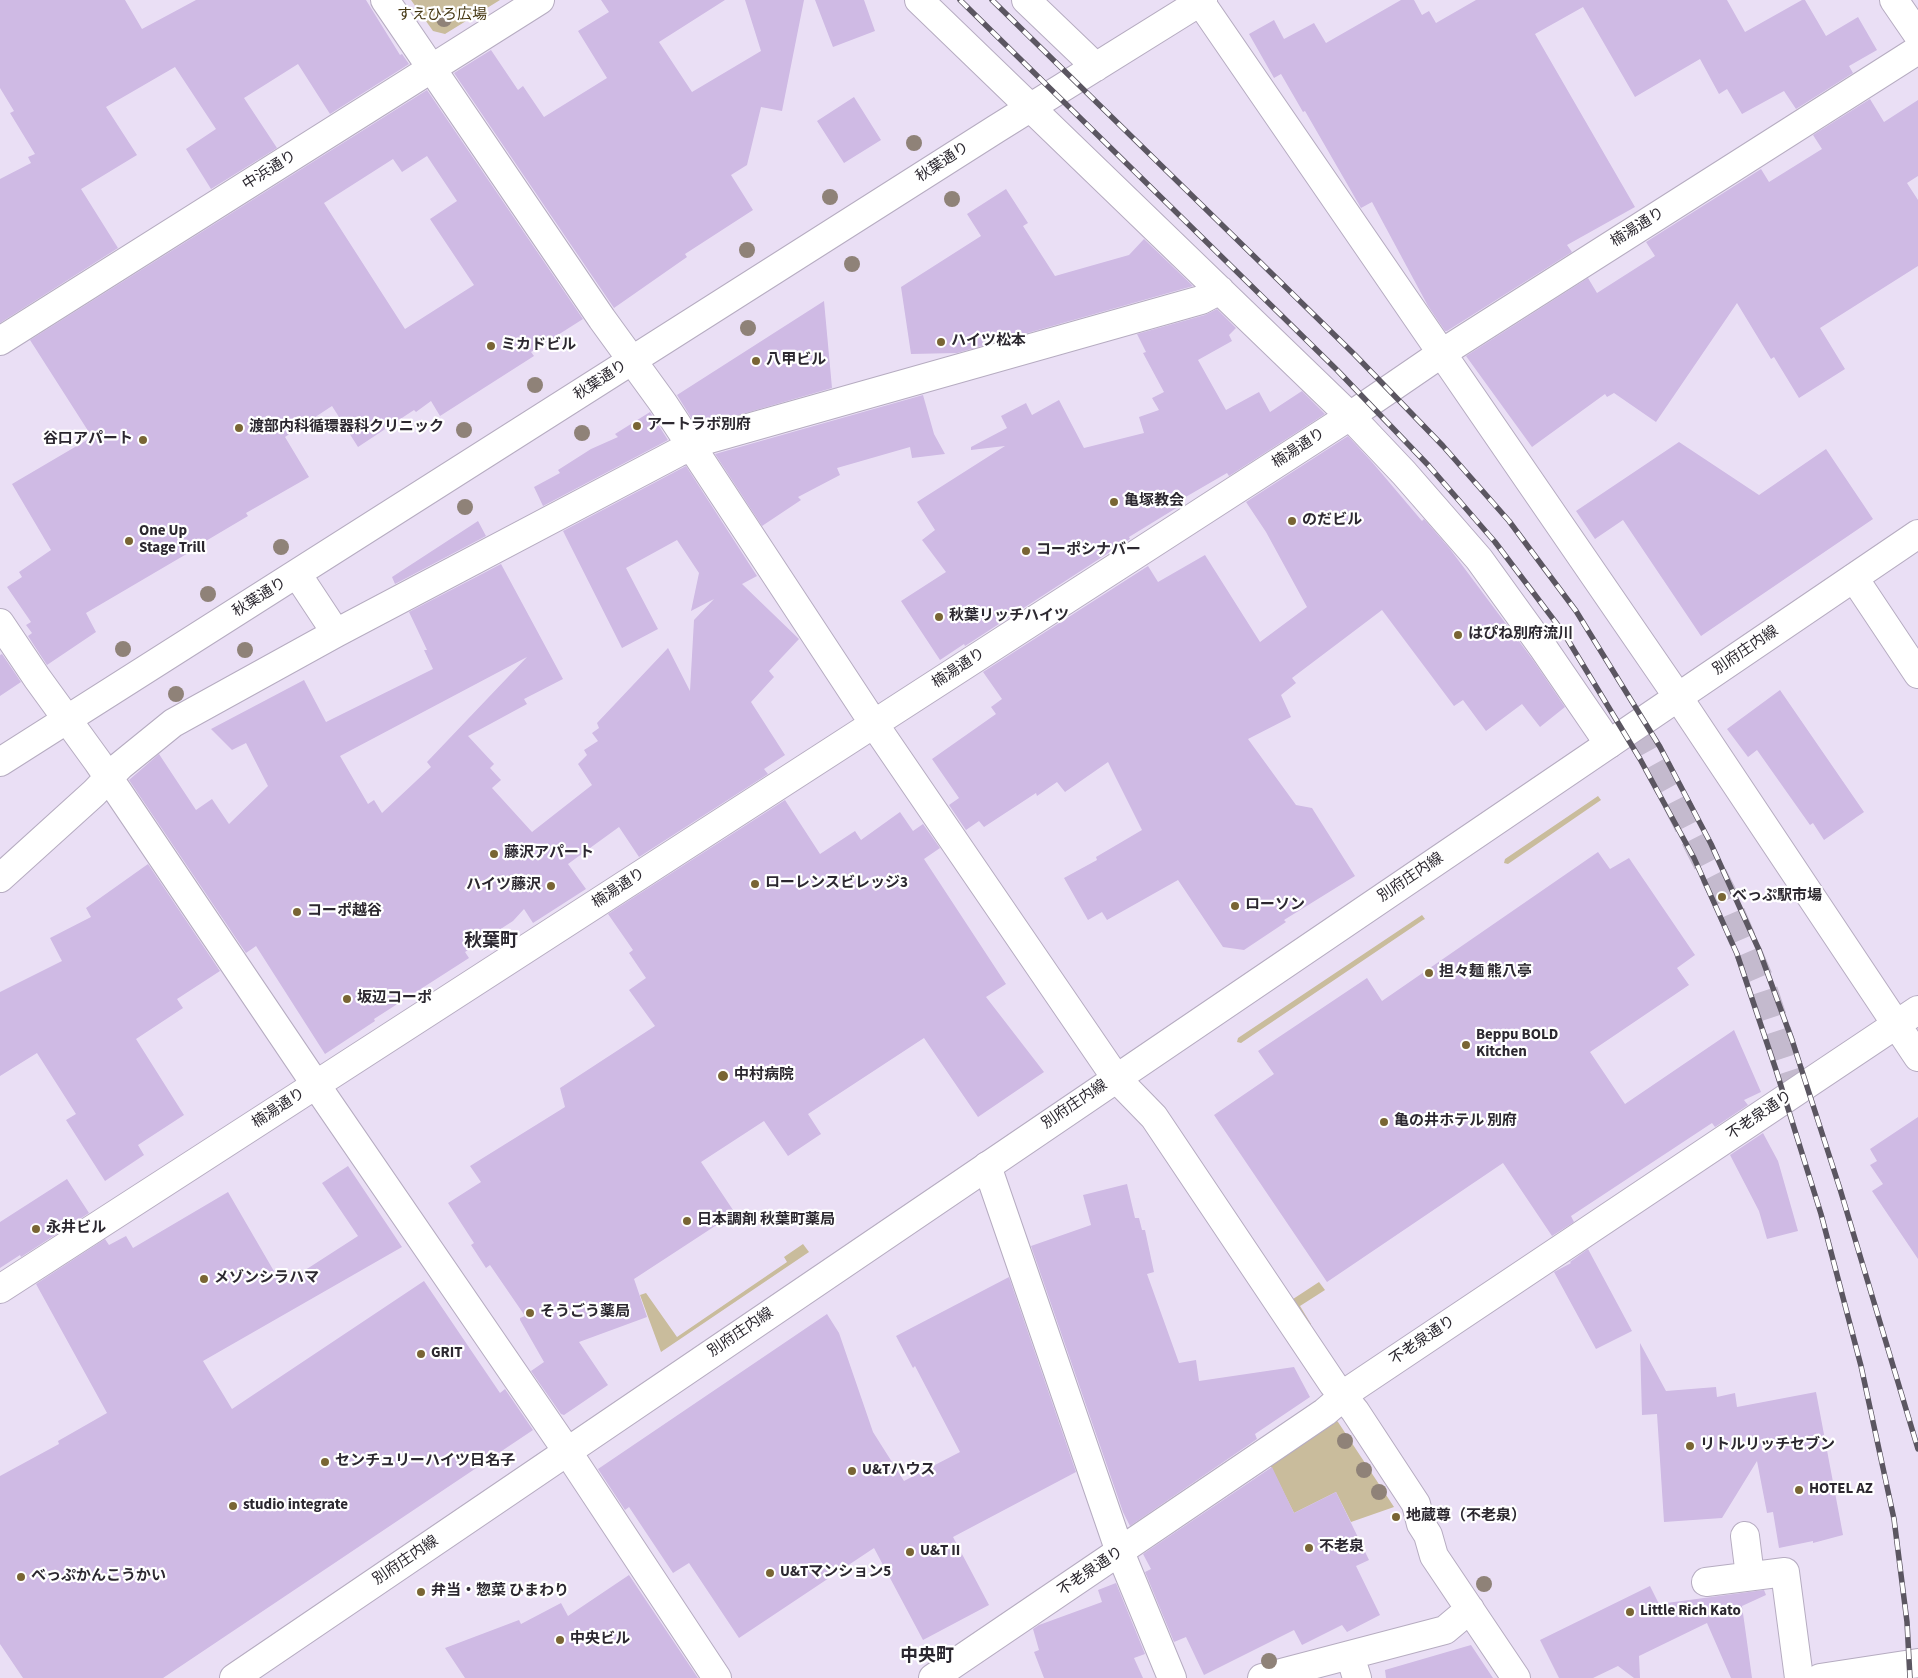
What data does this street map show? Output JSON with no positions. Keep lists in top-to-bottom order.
{
  "streets": {
    "street": [
      "秋葉通り",
      "中浜通り",
      "楠湯通り",
      "別府庄内線",
      "不老泉通り"
    ]
  },
  "districts": ["秋葉町", "中央町"],
  "parks": ["すえひろ広場"],
  "places": [
    "ハイツ松本",
    "ミカドビル",
    "八甲ビル",
    "アートラボ別府",
    "渡部内科循環器科クリニック",
    "谷口アパート",
    "亀塚教会",
    "のだビル",
    "One Up Stage Trill",
    "コーポシナバー",
    "秋葉リッチハイツ",
    "はぴね別府流川",
    "藤沢アパート",
    "ローレンスビレッジ3",
    "ハイツ藤沢",
    "べっぷ駅市場",
    "ローソン",
    "コーポ越谷",
    "担々麺 熊八亭",
    "坂辺コーポ",
    "Beppu BOLD Kitchen",
    "中村病院",
    "亀の井ホテル 別府",
    "日本調剤 秋葉町薬局",
    "永井ビル",
    "メゾンシラハマ",
    "そうごう薬局",
    "GRIT",
    "リトルリッチセブン",
    "センチュリーハイツ日名子",
    "U&Tハウス",
    "HOTEL AZ",
    "studio integrate",
    "地蔵尊（不老泉）",
    "不老泉",
    "U&T II",
    "U&Tマンション5",
    "べっぷかんこうかい",
    "弁当・惣菜 ひまわり",
    "Little Rich Kato",
    "中央ビル"
  ]
}
